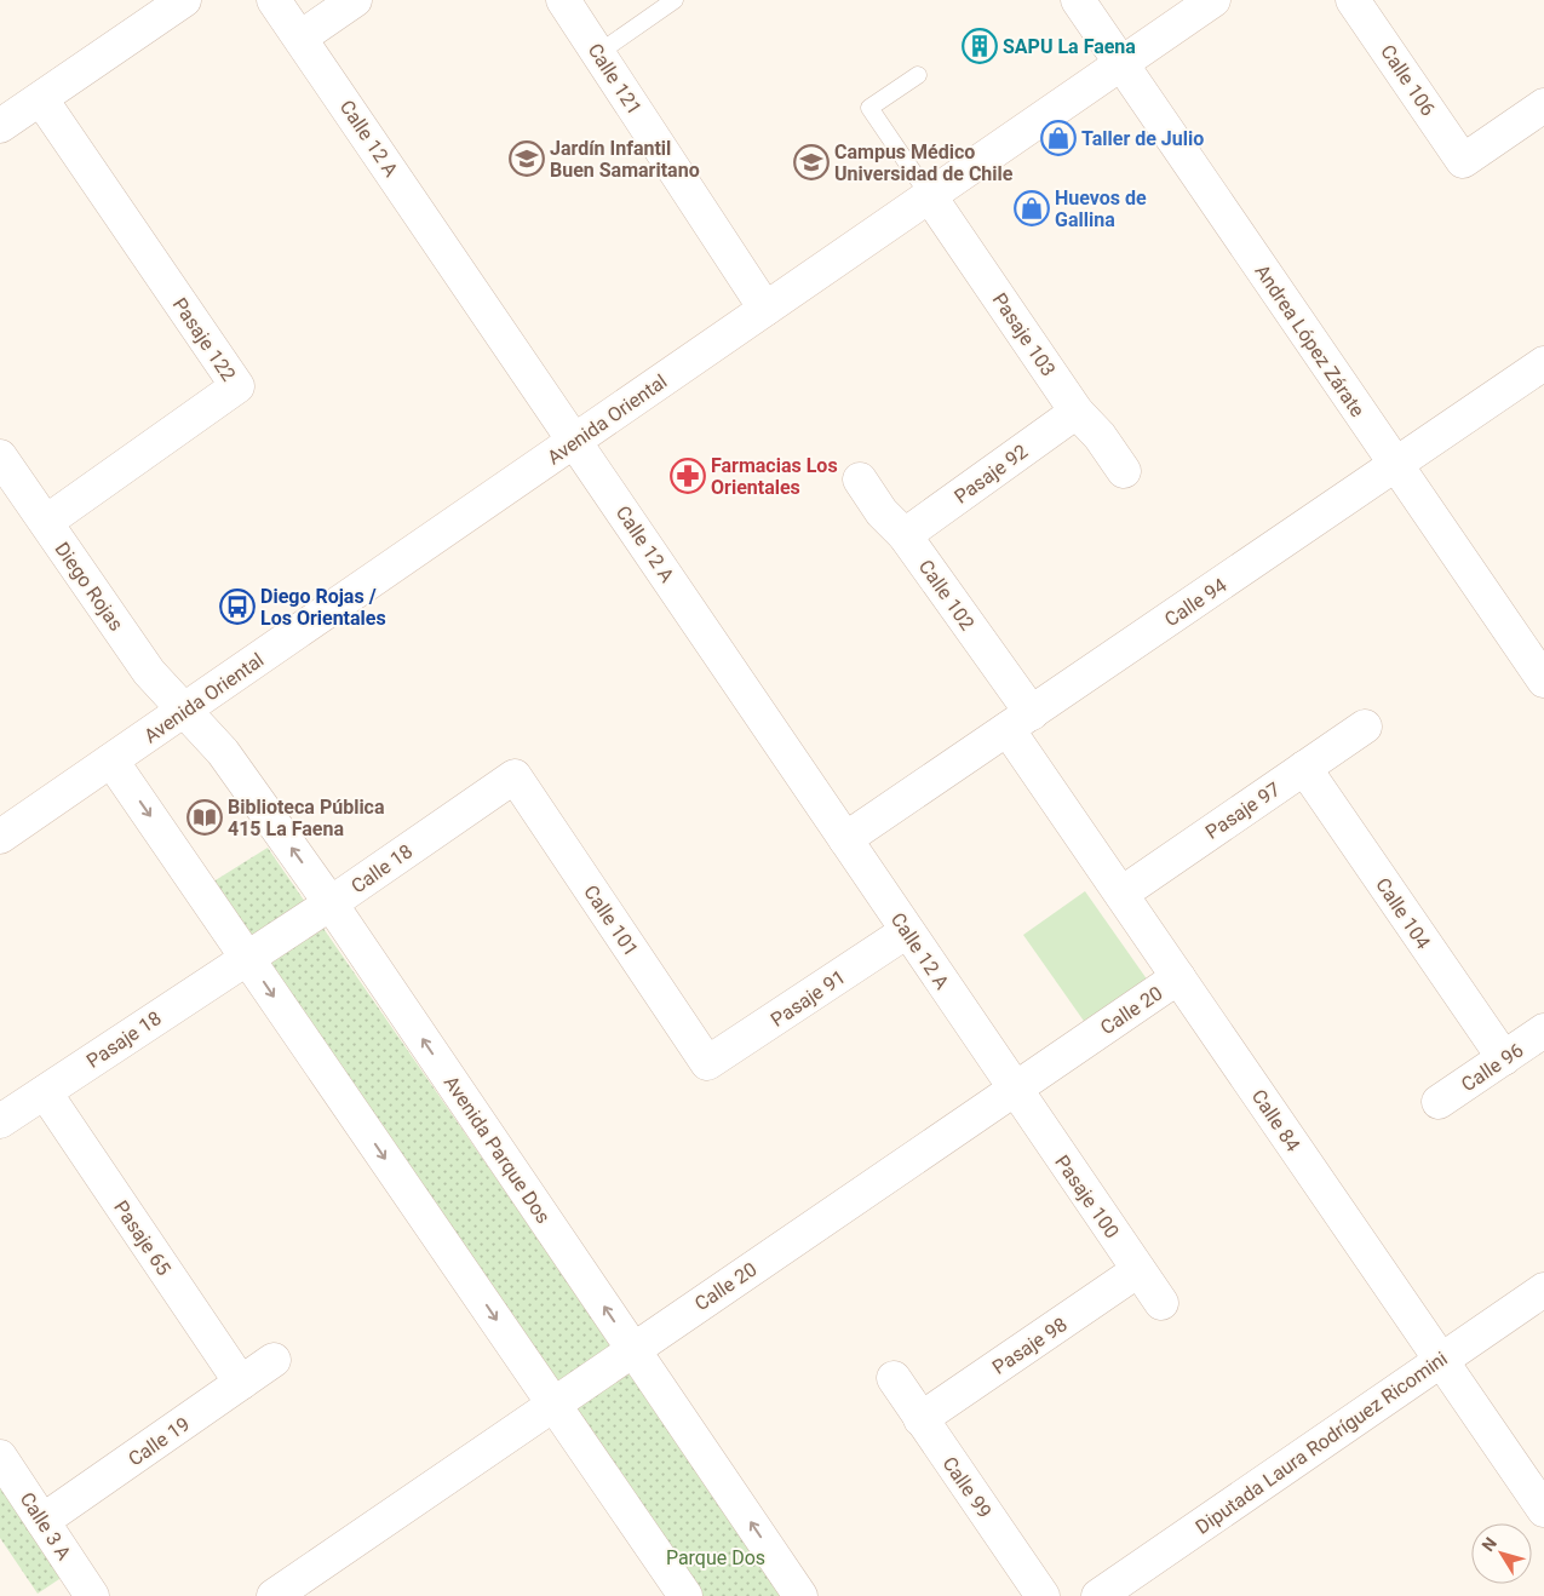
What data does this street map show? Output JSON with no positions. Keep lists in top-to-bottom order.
{
  "streets": {
    "street": [
      "Calle 121",
      "Calle 106",
      "Calle 12 A",
      "Pasaje 103",
      "Pasaje 122",
      "Andrea López Zárate",
      "Avenida Oriental",
      "Pasaje 92",
      "Diego Rojas",
      "Calle 102",
      "Calle 94",
      "Pasaje 97",
      "Calle 18",
      "Calle 104",
      "Calle 101",
      "Pasaje 91",
      "Calle 20",
      "Pasaje 18",
      "Calle 96",
      "Calle 84",
      "Avenida Parque Dos",
      "Pasaje 100",
      "Pasaje 65",
      "Pasaje 98",
      "Calle 19",
      "Diputada Laura Rodríguez Ricomini",
      "Calle 99",
      "Calle 3 A"
    ]
  },
  "crossings": [
    ["Calle 121", "Avenida Oriental"],
    ["Calle 12 A", "Avenida Oriental"],
    ["Calle 12 A", "Calle 94"],
    ["Calle 12 A", "Pasaje 91"],
    ["Calle 12 A", "Calle 20"],
    ["Calle 12 A", "Pasaje 100"],
    ["Pasaje 103", "Avenida Oriental"],
    ["Pasaje 103", "Pasaje 92"],
    ["Pasaje 122", "Diego Rojas"],
    ["Andrea López Zárate", "Avenida Oriental"],
    ["Andrea López Zárate", "Calle 94"],
    ["Avenida Oriental", "Diego Rojas"],
    ["Avenida Oriental", "Avenida Parque Dos"],
    ["Pasaje 92", "Calle 102"],
    ["Diego Rojas", "Avenida Parque Dos"],
    ["Calle 102", "Calle 94"],
    ["Calle 102", "Calle 84"],
    ["Calle 94", "Calle 84"],
    ["Pasaje 97", "Calle 104"],
    ["Pasaje 97", "Calle 84"],
    ["Calle 18", "Calle 101"],
    ["Calle 18", "Pasaje 18"],
    ["Calle 18", "Avenida Parque Dos"],
    ["Calle 104", "Calle 96"],
    ["Calle 101", "Pasaje 91"],
    ["Calle 20", "Calle 84"],
    ["Calle 20", "Avenida Parque Dos"],
    ["Calle 20", "Pasaje 100"],
    ["Pasaje 18", "Pasaje 65"],
    ["Calle 84", "Diputada Laura Rodríguez Ricomini"],
    ["Pasaje 100", "Pasaje 98"],
    ["Pasaje 65", "Calle 19"],
    ["Pasaje 98", "Calle 99"],
    ["Calle 19", "Calle 3 A"]
  ],
  "parks": ["Parque Dos"],
  "places": {
    "building": ["SAPU La Faena"],
    "shop": ["Taller de Julio", "Huevos de Gallina"],
    "school or university": ["Jardín Infantil Buen Samaritano", "Campus Médico Universidad de Chile"],
    "pharmacy": ["Farmacias Los Orientales"],
    "bus stop": ["Diego Rojas / Los Orientales"],
    "library": ["Biblioteca Pública 415 La Faena"]
  },
  "north": "top left"
}
